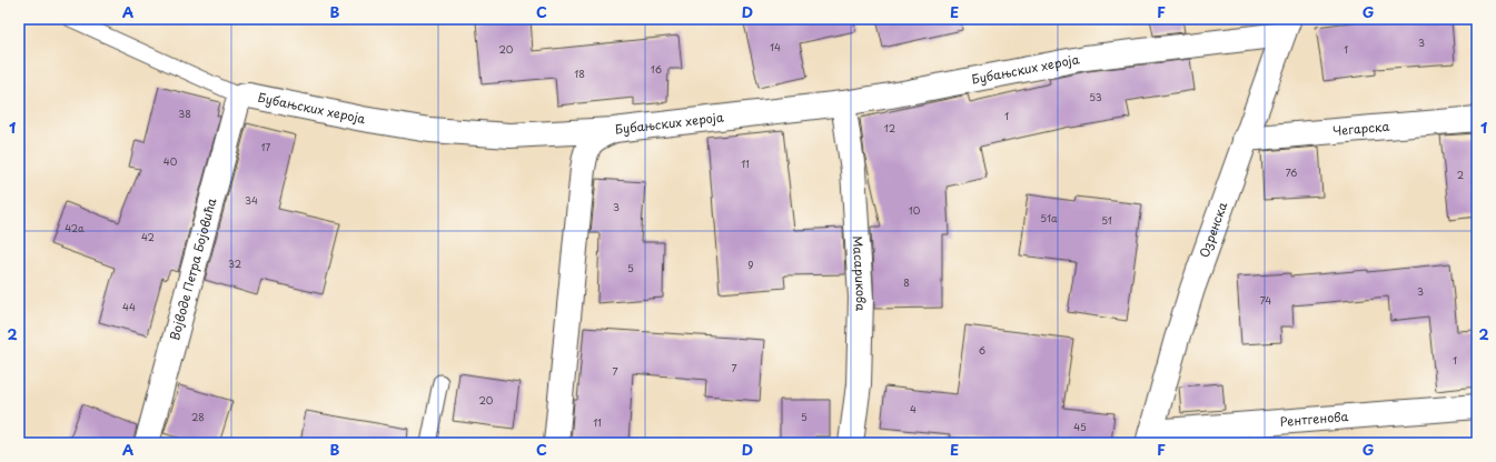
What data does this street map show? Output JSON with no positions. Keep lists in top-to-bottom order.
{
  "streets": {
    "street": [
      "Бубањских хероја",
      "Чегарска",
      "Озренска",
      "Војводе Петра Бојовића",
      "Масарикова",
      "Рентгенова"
    ]
  },
  "crossings": [
    ["Бубањских хероја", "Озренска"],
    ["Бубањских хероја", "Војводе Петра Бојовића"],
    ["Бубањских хероја", "Масарикова"],
    ["Чегарска", "Озренска"],
    ["Озренска", "Рентгенова"]
  ],
  "house_numbers": [
    "3",
    "14",
    "20",
    "1",
    "16",
    "18",
    "53",
    "38",
    "1",
    "12",
    "17",
    "40",
    "11",
    "76",
    "2",
    "34",
    "3",
    "10",
    "51a",
    "51",
    "42a",
    "42",
    "32",
    "9",
    "5",
    "8",
    "3",
    "74",
    "44",
    "6",
    "1",
    "7",
    "7",
    "20",
    "4",
    "28",
    "5",
    "11",
    "45"
  ],
  "grid": {
    "columns": [
      "A",
      "B",
      "C",
      "D",
      "E",
      "F",
      "G"
    ],
    "rows": ["1", "2"]
  }
}
